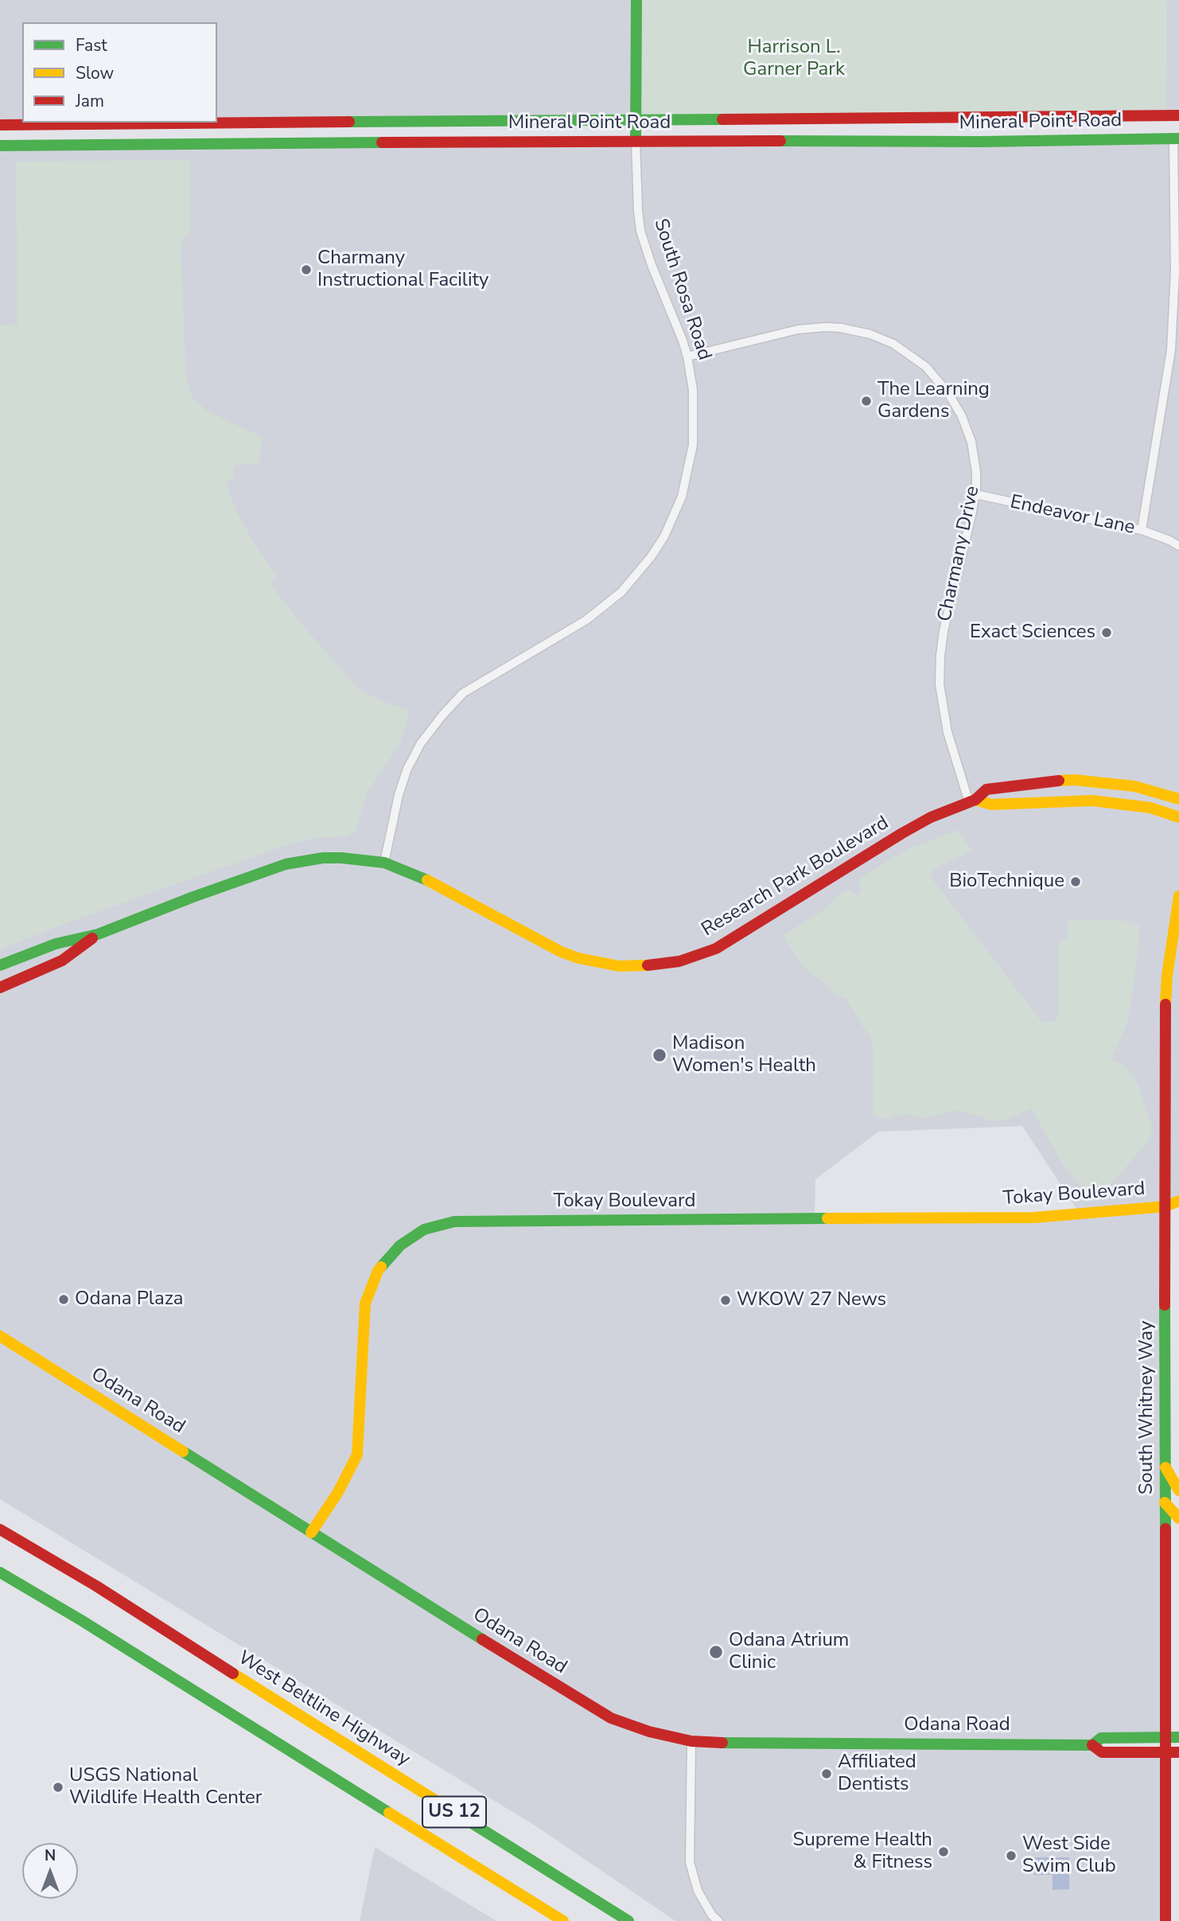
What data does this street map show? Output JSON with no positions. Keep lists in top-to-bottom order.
{
  "streets": {
    "main road": [
      "Mineral Point Road",
      "South Rosa Road",
      "Research Park Boulevard",
      "Tokay Boulevard",
      "Odana Road",
      "South Whitney Way",
      "West Beltline Highway",
      "US 12"
    ],
    "street": ["Endeavor Lane", "Charmany Drive"]
  },
  "crossings": [
    ["Mineral Point Road", "South Rosa Road"],
    ["South Rosa Road", "Charmany Drive"],
    ["South Rosa Road", "Research Park Boulevard"],
    ["Endeavor Lane", "Charmany Drive"],
    ["Charmany Drive", "Research Park Boulevard"],
    ["Tokay Boulevard", "Odana Road"],
    ["Tokay Boulevard", "South Whitney Way"],
    ["Odana Road", "South Whitney Way"]
  ],
  "parks": ["Harrison L. Garner Park"],
  "places": [
    "Charmany Instructional Facility",
    "The Learning Gardens",
    "Exact Sciences",
    "BioTechnique",
    "Madison Women's Health",
    "Odana Plaza",
    "WKOW 27 News",
    "Odana Atrium Clinic",
    "Affiliated Dentists",
    "USGS National Wildlife Health Center",
    "Supreme Health & Fitness",
    "West Side Swim Club"
  ],
  "legend": ["Fast", "Slow", "Jam"],
  "north": "top"
}
